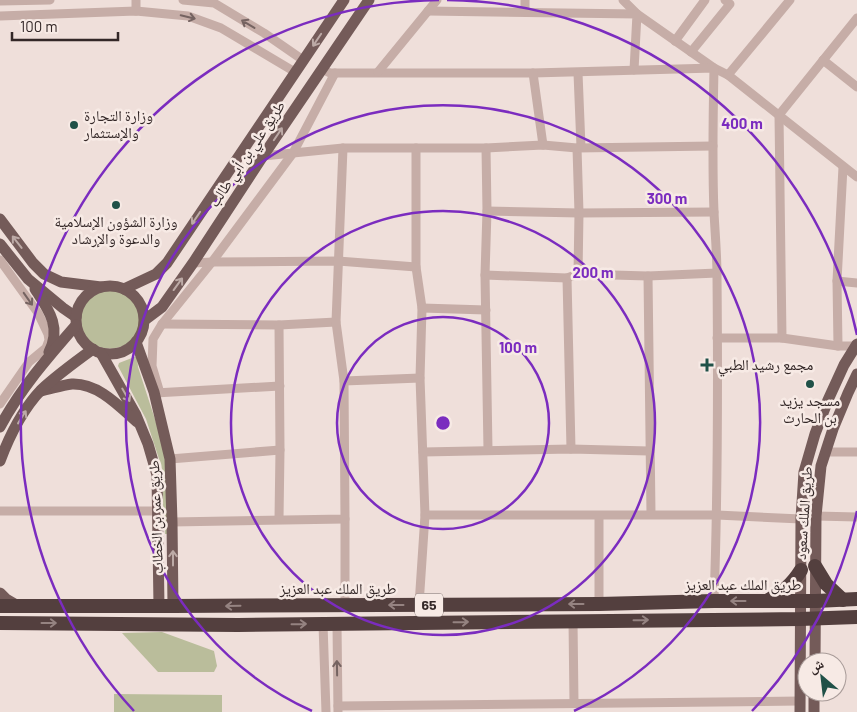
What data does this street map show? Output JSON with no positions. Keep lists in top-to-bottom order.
{
  "streets": {
    "highway": ["طريق الملك عبد العزيز", "65"],
    "main road": ["طريق علي بن أبي طالب", "طريق الملك سعود", "طريق عمر بن الخطاب"]
  },
  "crossings": [
    ["طريق علي بن أبي طالب", "طريق عمر بن الخطاب"],
    ["طريق الملك سعود", "طريق الملك عبد العزيز"],
    ["طريق الملك سعود", "65"],
    ["طريق عمر بن الخطاب", "طريق الملك عبد العزيز"]
  ],
  "places": {
    "other": ["وزارة التجارة والإستثمار", "وزارة الشؤون الإسلامية والدعوة والإرشاد", "مسجد يزيد بن الحارث"],
    "health": ["مجمع رشيد الطبي"]
  },
  "scale_bar": "100 m",
  "north": "top left",
  "rings": [
    "400 m",
    "300 m",
    "200 m",
    "100 m"
  ]
}
